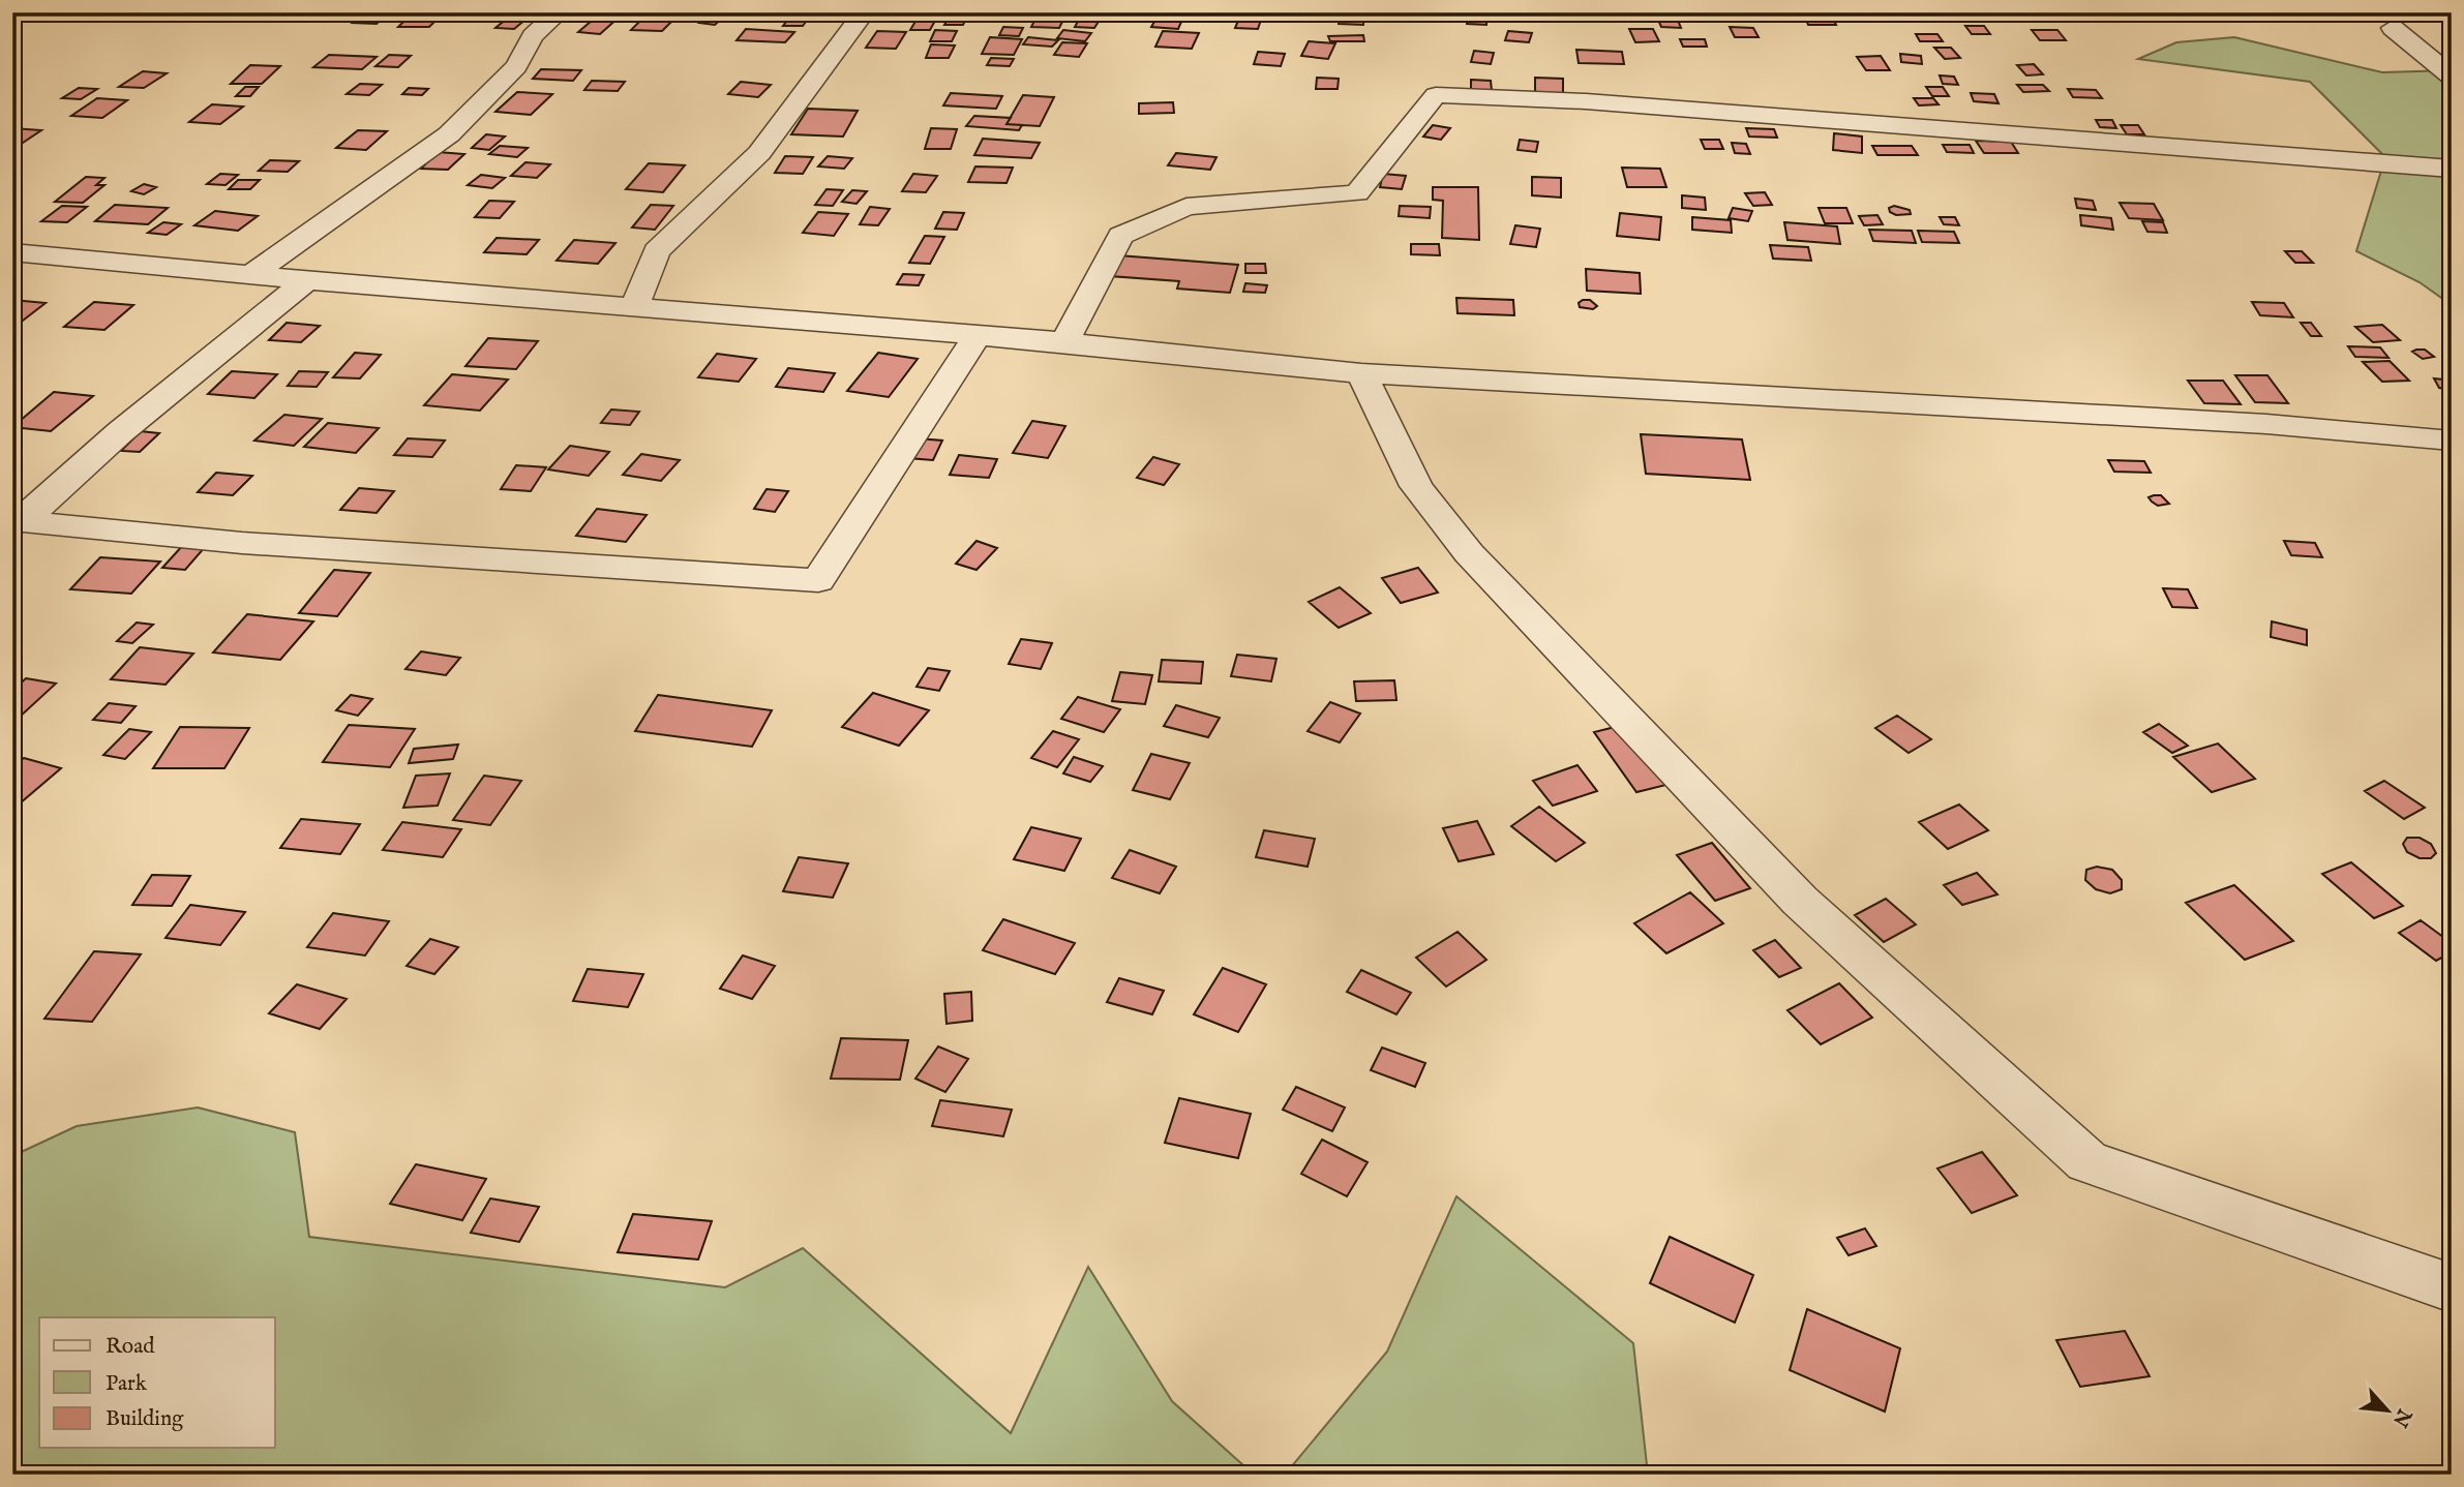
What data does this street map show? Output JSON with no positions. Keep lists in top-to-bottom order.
{
  "legend": ["Road", "Park", "Building"],
  "north": "bottom right"
}
